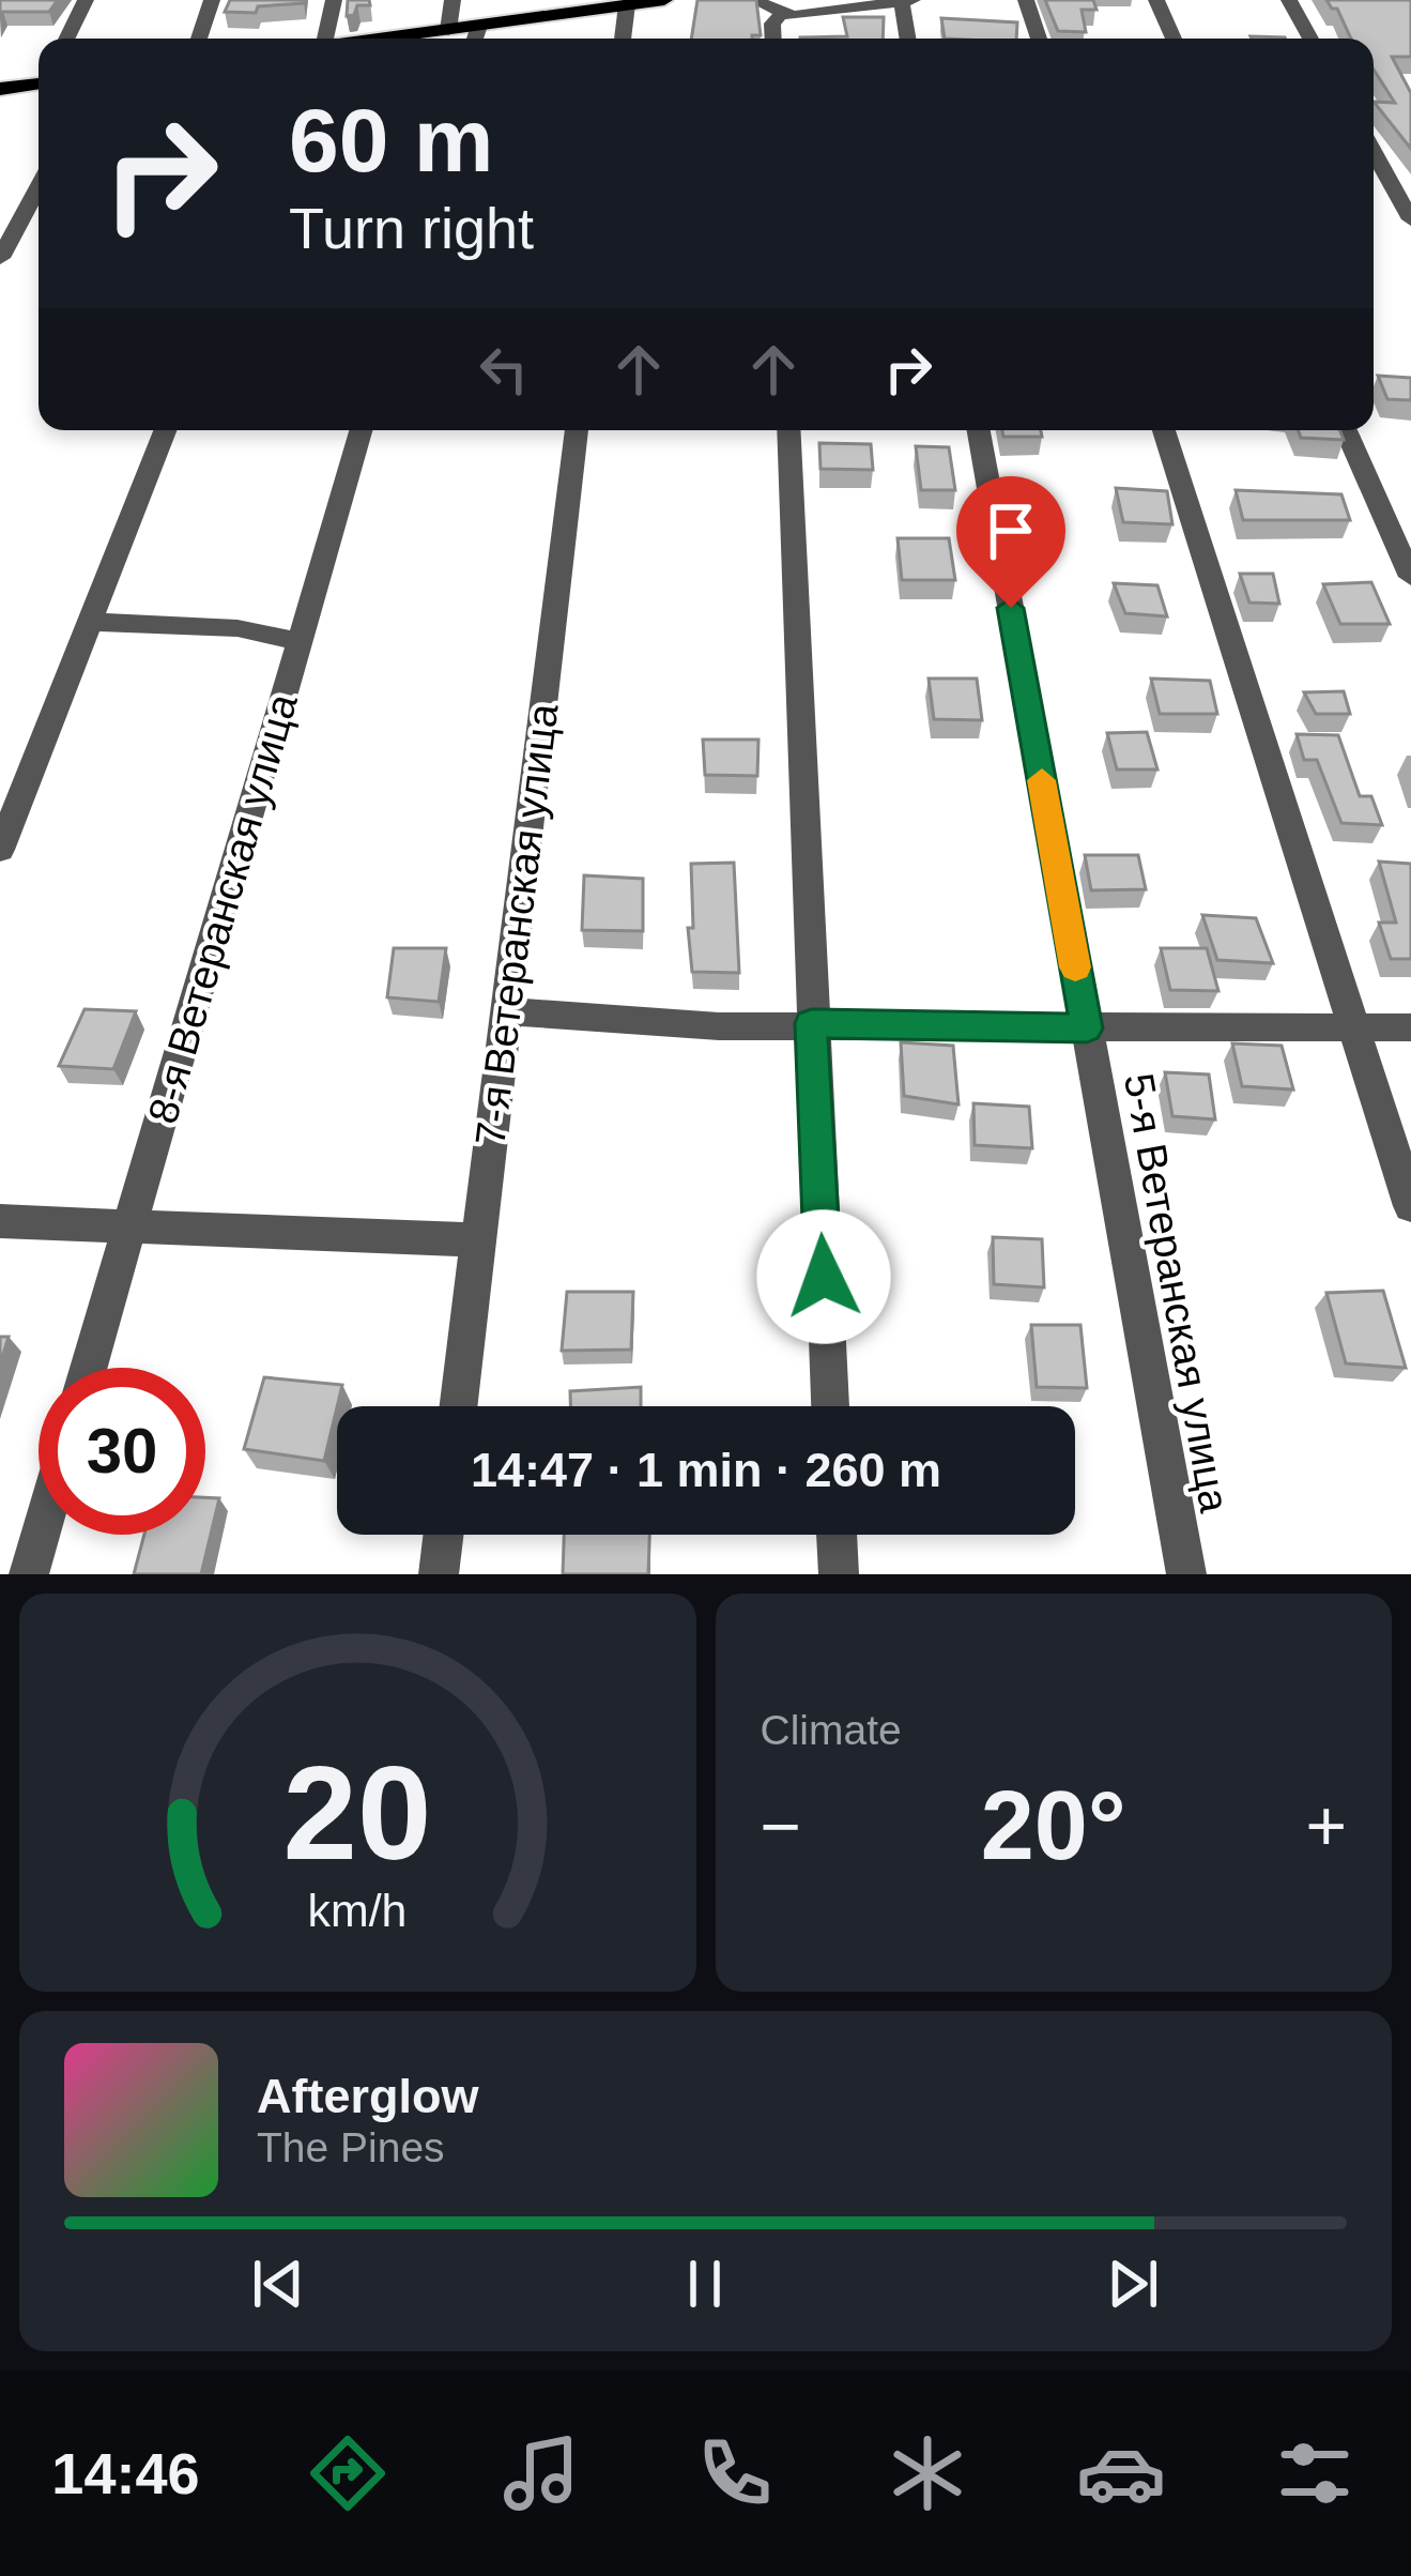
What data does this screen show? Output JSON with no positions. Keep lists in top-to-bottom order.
{
  "streets": {
    "street": ["8-я Ветеранская улица", "7-я Ветеранская улица", "5-я Ветеранская улица"]
  },
  "page": {
    "turn": ["60 m", "Turn right"],
    "limit": "30",
    "trip": "14:47 · 1 min · 260 m",
    "tile": "Climate",
    "heat": ["−", "20°", "+"],
    "song": ["Afterglow", "The Pines"],
    "tabs": "14:46",
    "gauge": ["20", "km/h"]
  }
}
